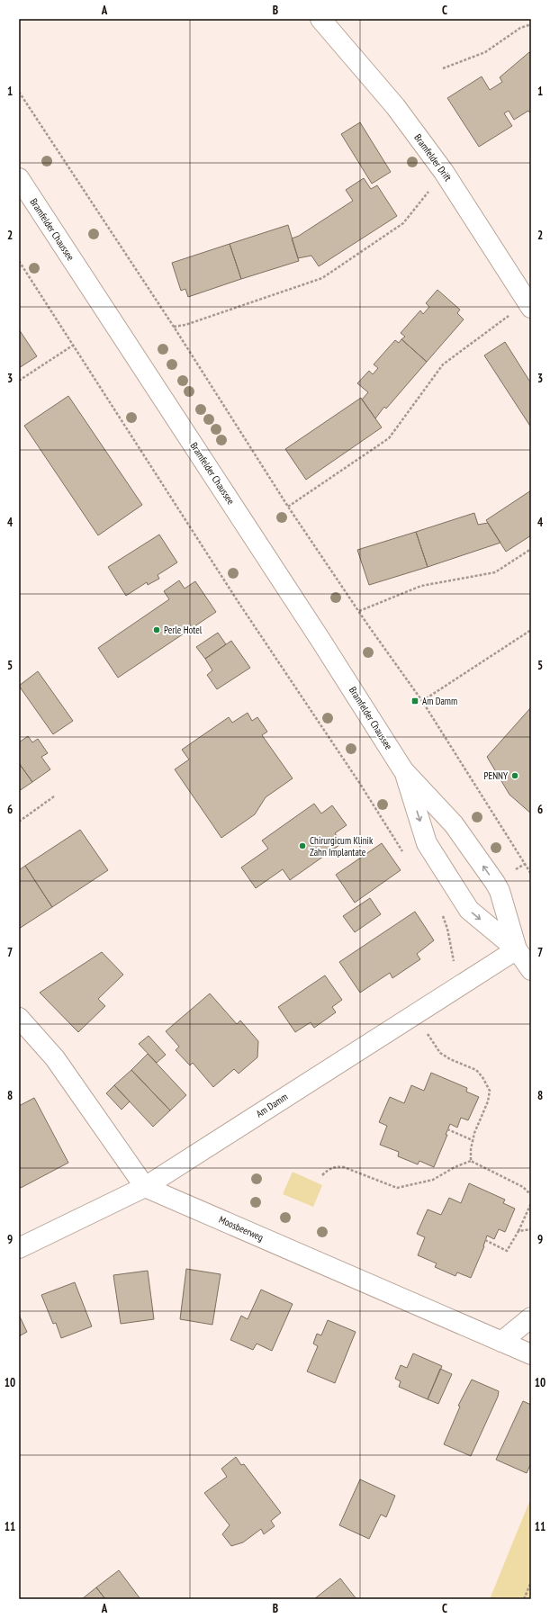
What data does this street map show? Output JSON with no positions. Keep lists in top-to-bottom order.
{
  "streets": {
    "street": [
      "Bramfelder Drift",
      "Bramfelder Chaussee",
      "Am Damm",
      "Moosbeerweg"
    ]
  },
  "crossings": [
    ["Bramfelder Chaussee", "Am Damm"],
    ["Am Damm", "Moosbeerweg"]
  ],
  "places": {
    "other": ["Perle Hotel", "PENNY", "Chirurgicum Klinik Zahn Implantate"],
    "transit": ["Am Damm"]
  },
  "grid": {
    "columns": ["A", "B", "C"],
    "rows": [
      "1",
      "2",
      "3",
      "4",
      "5",
      "6",
      "7",
      "8",
      "9",
      "10",
      "11"
    ]
  }
}
